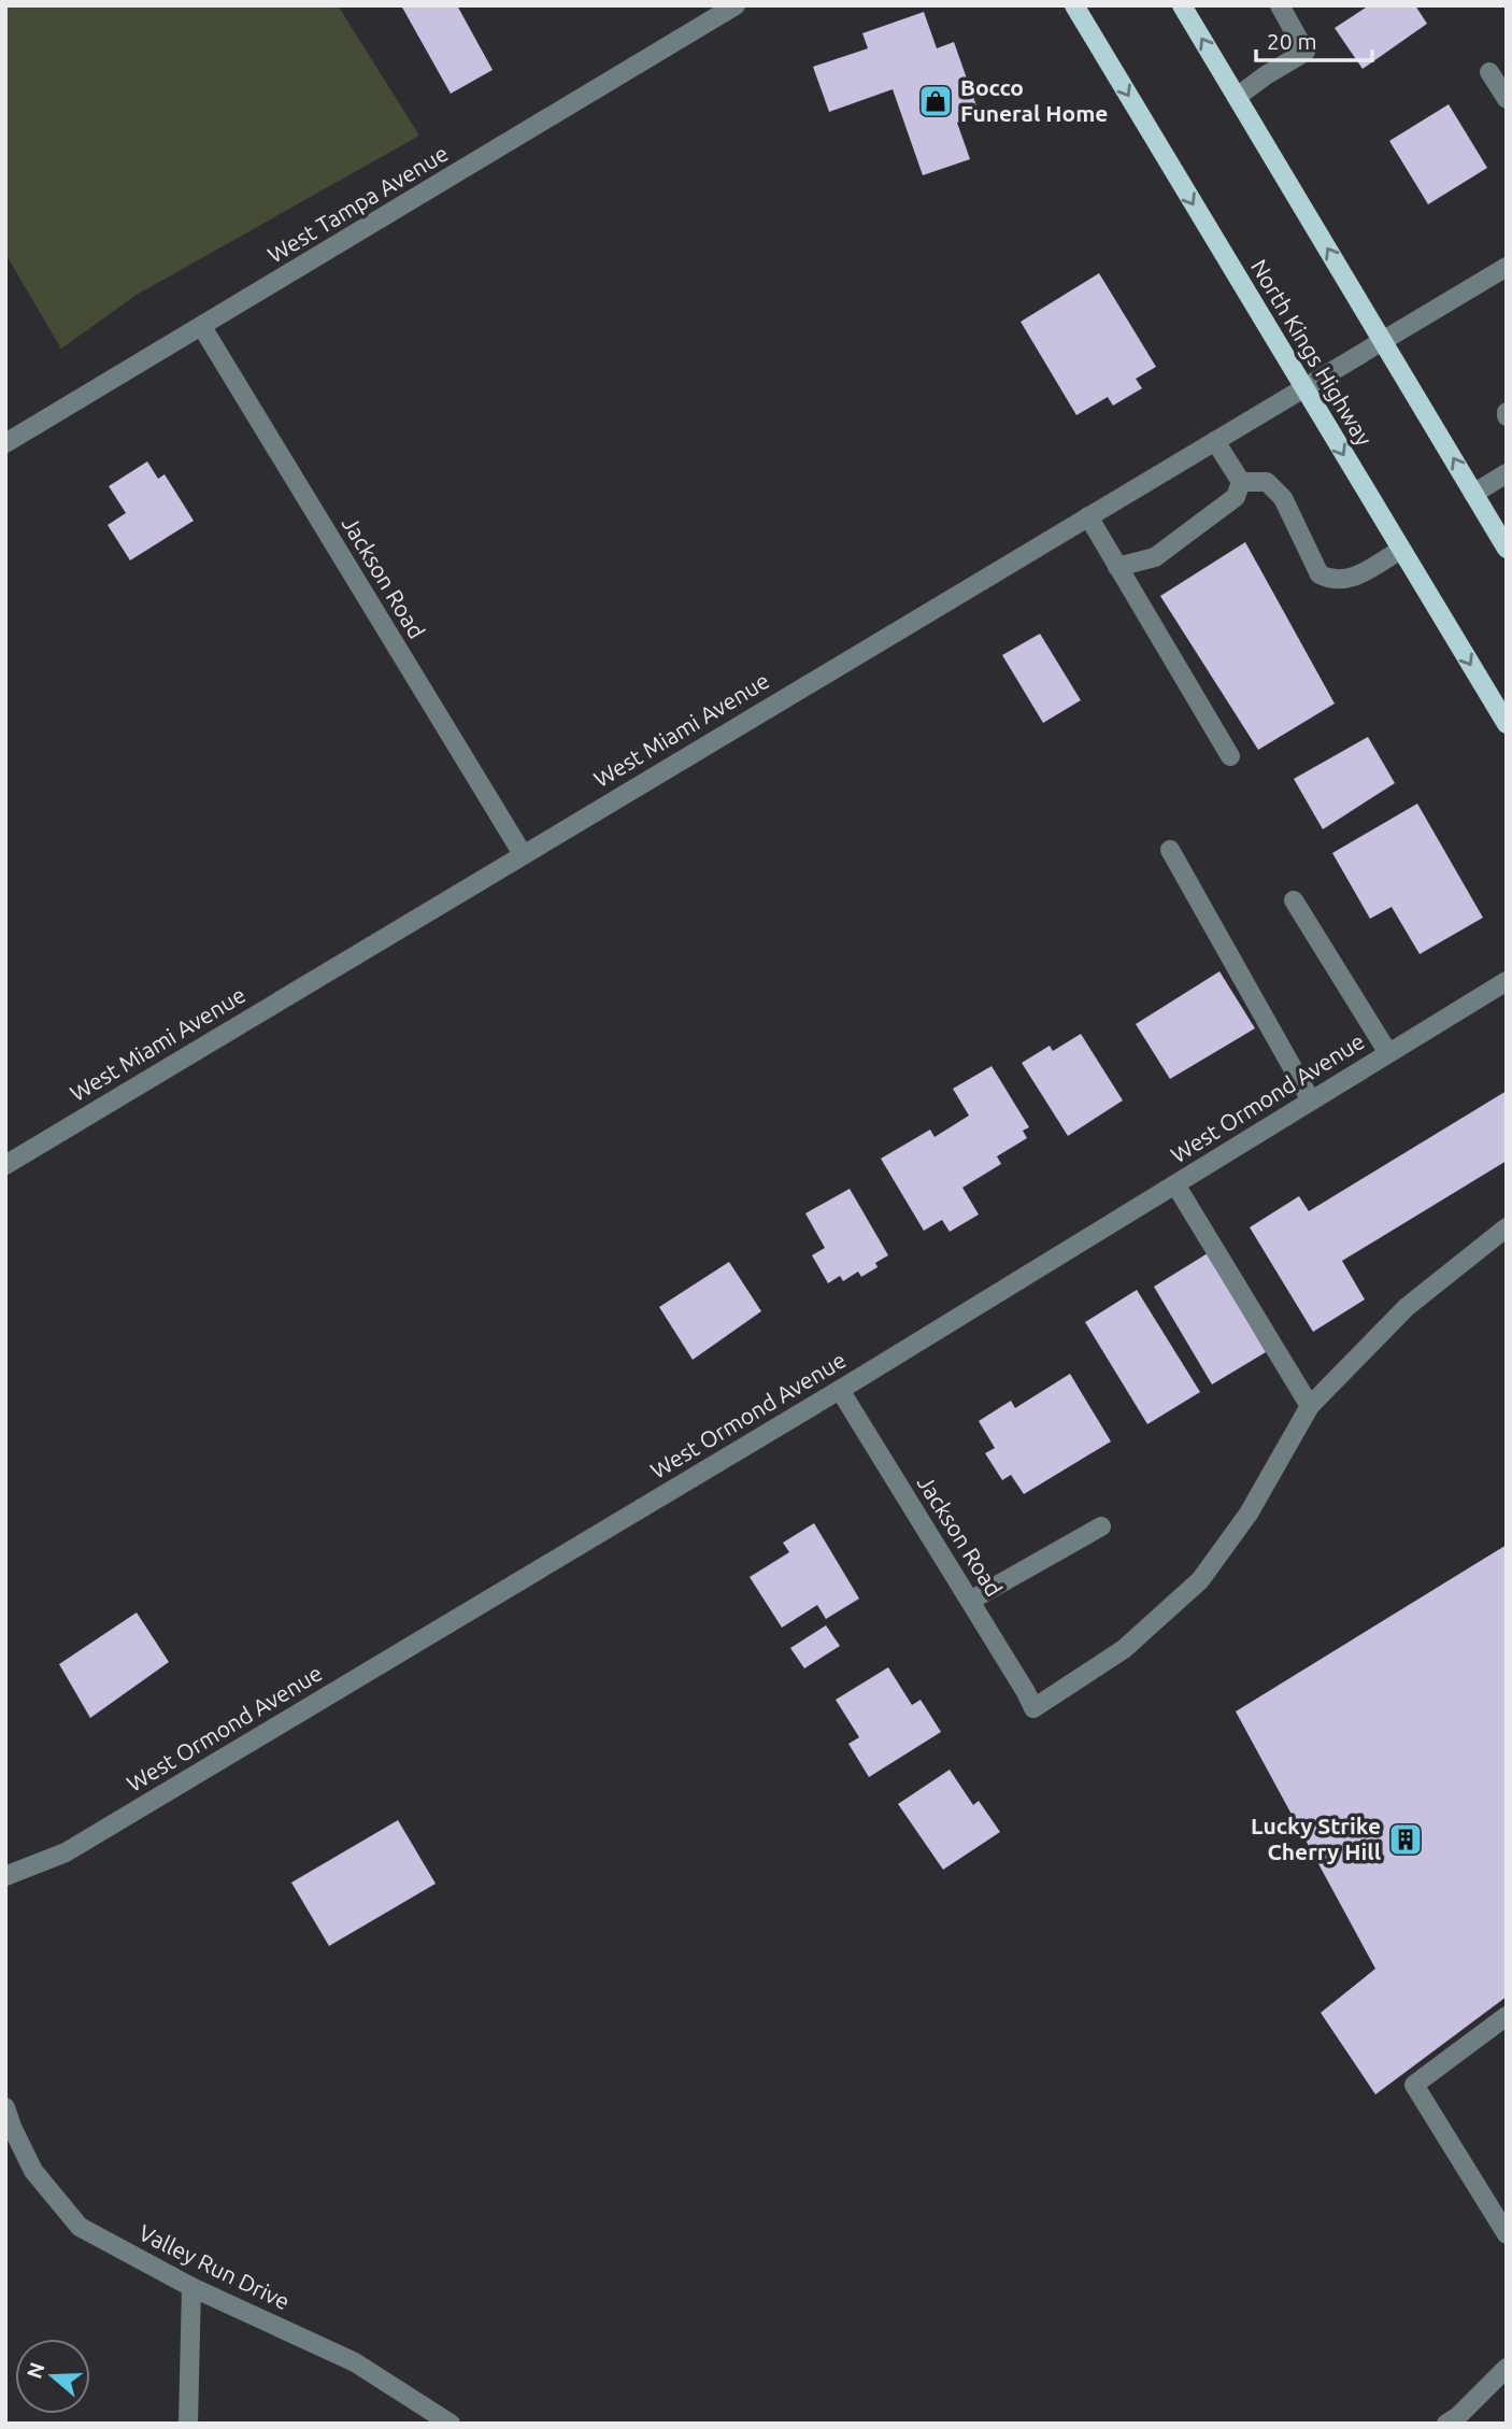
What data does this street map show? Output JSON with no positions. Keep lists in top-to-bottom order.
{
  "streets": {
    "main road": ["North Kings Highway"],
    "street": [
      "West Tampa Avenue",
      "Jackson Road",
      "West Miami Avenue",
      "West Ormond Avenue",
      "Valley Run Drive"
    ]
  },
  "crossings": [
    ["West Tampa Avenue", "Jackson Road"],
    ["North Kings Highway", "West Miami Avenue"],
    ["Jackson Road", "West Miami Avenue"],
    ["Jackson Road", "West Ormond Avenue"]
  ],
  "places": {
    "shop": ["Bocco Funeral Home"],
    "building": ["Lucky Strike Cherry Hill"]
  },
  "scale_bar": "20 m",
  "north": "left"
}
